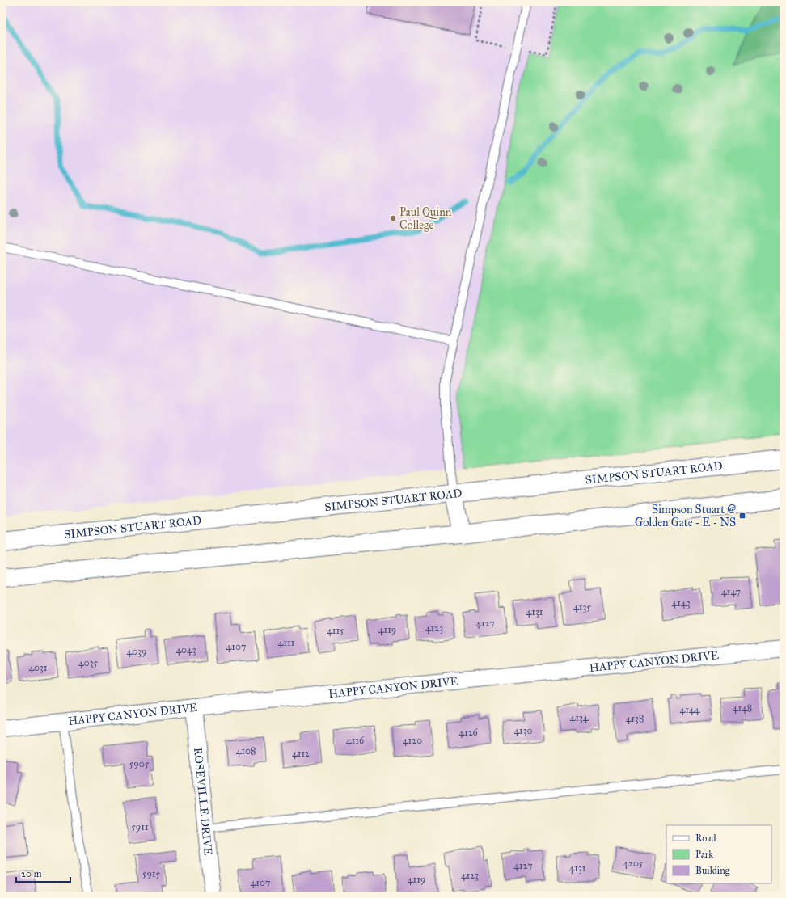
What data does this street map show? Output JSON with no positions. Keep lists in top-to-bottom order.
{
  "streets": {
    "main road": ["SIMPSON STUART ROAD"],
    "street": ["HAPPY CANYON DRIVE", "ROSEVILLE DRIVE"]
  },
  "crossings": [
    ["HAPPY CANYON DRIVE", "ROSEVILLE DRIVE"]
  ],
  "places": {
    "other": ["Paul Quinn College"],
    "transit": ["Simpson Stuart @ Golden Gate - E - NS"]
  },
  "house_numbers": [
    "4147",
    "4143",
    "4135",
    "4131",
    "4127",
    "4123",
    "4119",
    "4115",
    "4111",
    "4107",
    "4043",
    "4039",
    "4035",
    "4031",
    "4148",
    "4144",
    "4134",
    "4138",
    "4130",
    "4126",
    "4116",
    "4120",
    "4108",
    "4112",
    "5905",
    "5911",
    "4205",
    "4127",
    "4131",
    "5915",
    "4123",
    "4119",
    "4107"
  ],
  "legend": ["Road", "Park", "Building"],
  "scale_bar": "20 m"
}
